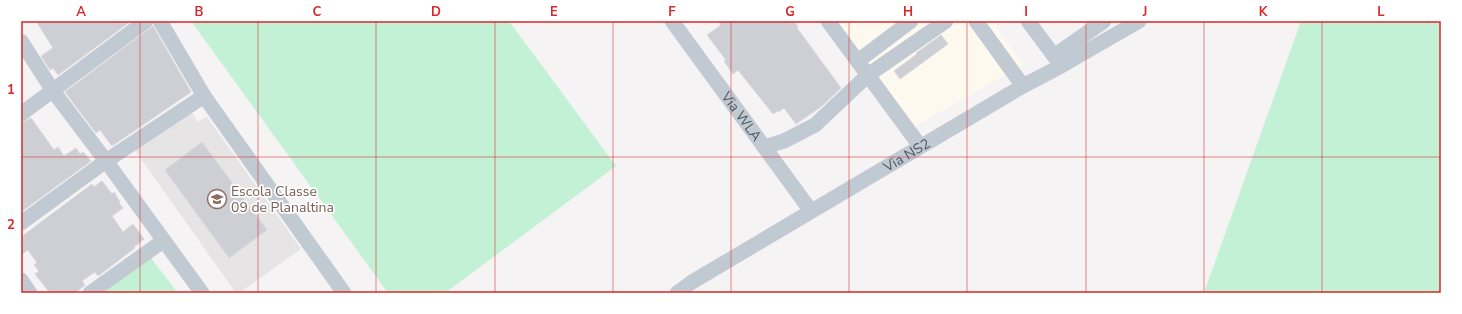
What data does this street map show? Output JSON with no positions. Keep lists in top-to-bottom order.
{
  "streets": {
    "street": ["Via WLA", "Via NS2"]
  },
  "crossings": [
    ["Via WLA", "Via NS2"]
  ],
  "places": {
    "school or university": ["Escola Classe 09 de Planaltina"]
  },
  "grid": {
    "columns": [
      "A",
      "B",
      "C",
      "D",
      "E",
      "F",
      "G",
      "H",
      "I",
      "J",
      "K",
      "L"
    ],
    "rows": ["1", "2"]
  }
}
